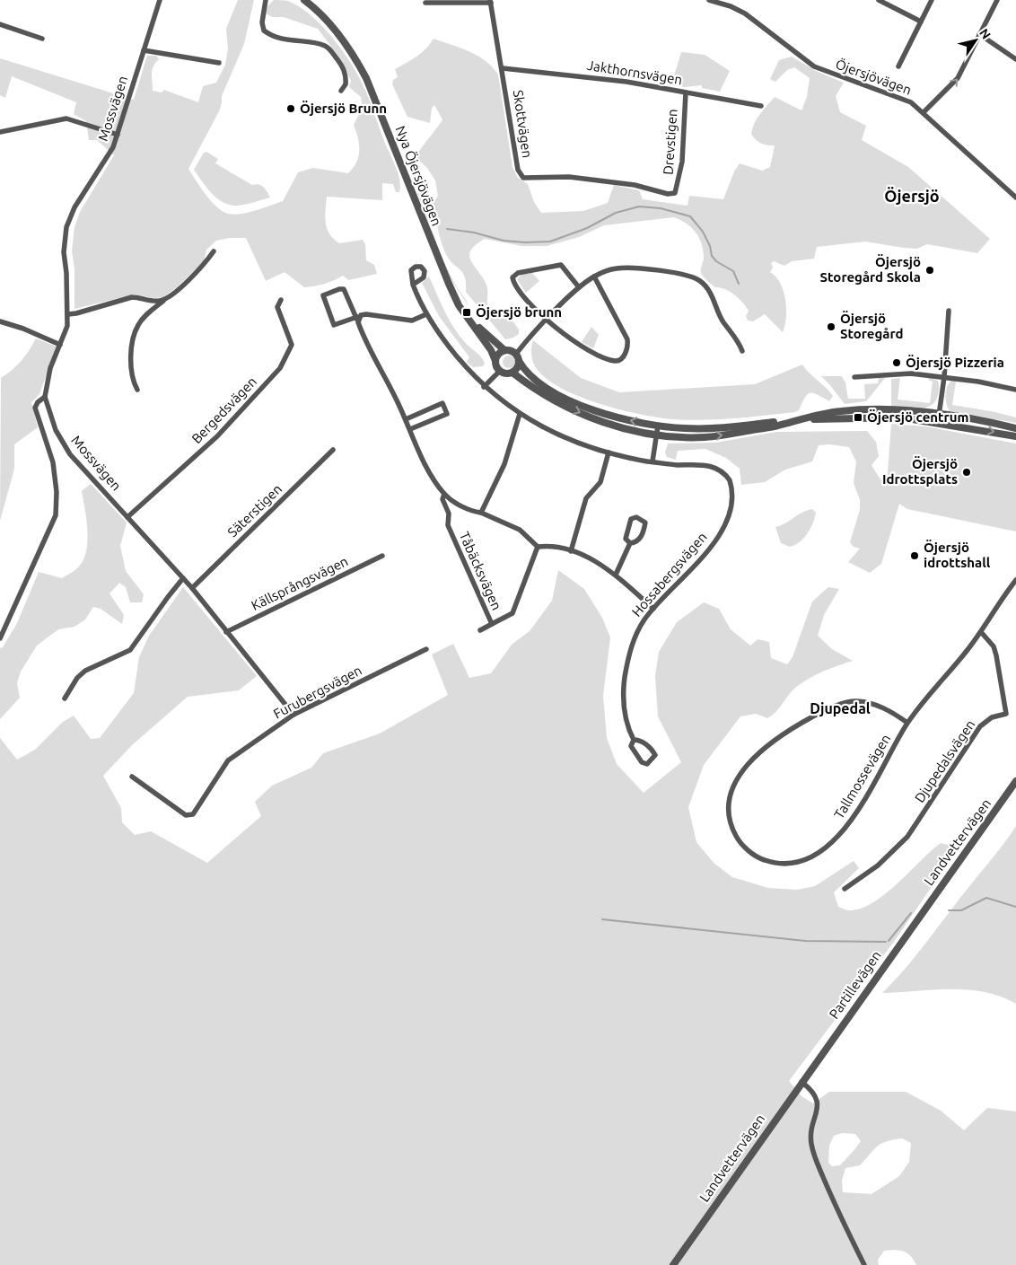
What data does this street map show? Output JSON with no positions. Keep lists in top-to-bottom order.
{
  "streets": {
    "street": [
      "Jakthornsvägen",
      "Öjersjövägen",
      "Mossvägen",
      "Skottvägen",
      "Drevstigen",
      "Nya Öjersjövägen",
      "Bergedsvägen",
      "Säterstigen",
      "Tåbäcksvägen",
      "Hossabergsvägen",
      "Källsprångsvägen",
      "Furubergsvägen",
      "Djupedalsvägen",
      "Tallmossevägen",
      "Landvettervägen",
      "Partillevägen"
    ]
  },
  "crossings": [
    ["Jakthornsvägen", "Skottvägen"],
    ["Jakthornsvägen", "Drevstigen"],
    ["Mossvägen", "Bergedsvägen"],
    ["Mossvägen", "Säterstigen"],
    ["Mossvägen", "Källsprångsvägen"],
    ["Mossvägen", "Furubergsvägen"],
    ["Skottvägen", "Drevstigen"],
    ["Tåbäcksvägen", "Hossabergsvägen"],
    ["Djupedalsvägen", "Tallmossevägen"],
    ["Landvettervägen", "Partillevägen"]
  ],
  "districts": ["Öjersjö", "Djupedal"],
  "places": {
    "other": [
      "Öjersjö Brunn",
      "Öjersjö Storegård Skola",
      "Öjersjö Storegård",
      "Öjersjö Pizzeria",
      "Öjersjö Idrottsplats",
      "Öjersjö idrottshall"
    ],
    "transit": ["Öjersjö brunn", "Öjersjö centrum"]
  },
  "north": "top right"
}
